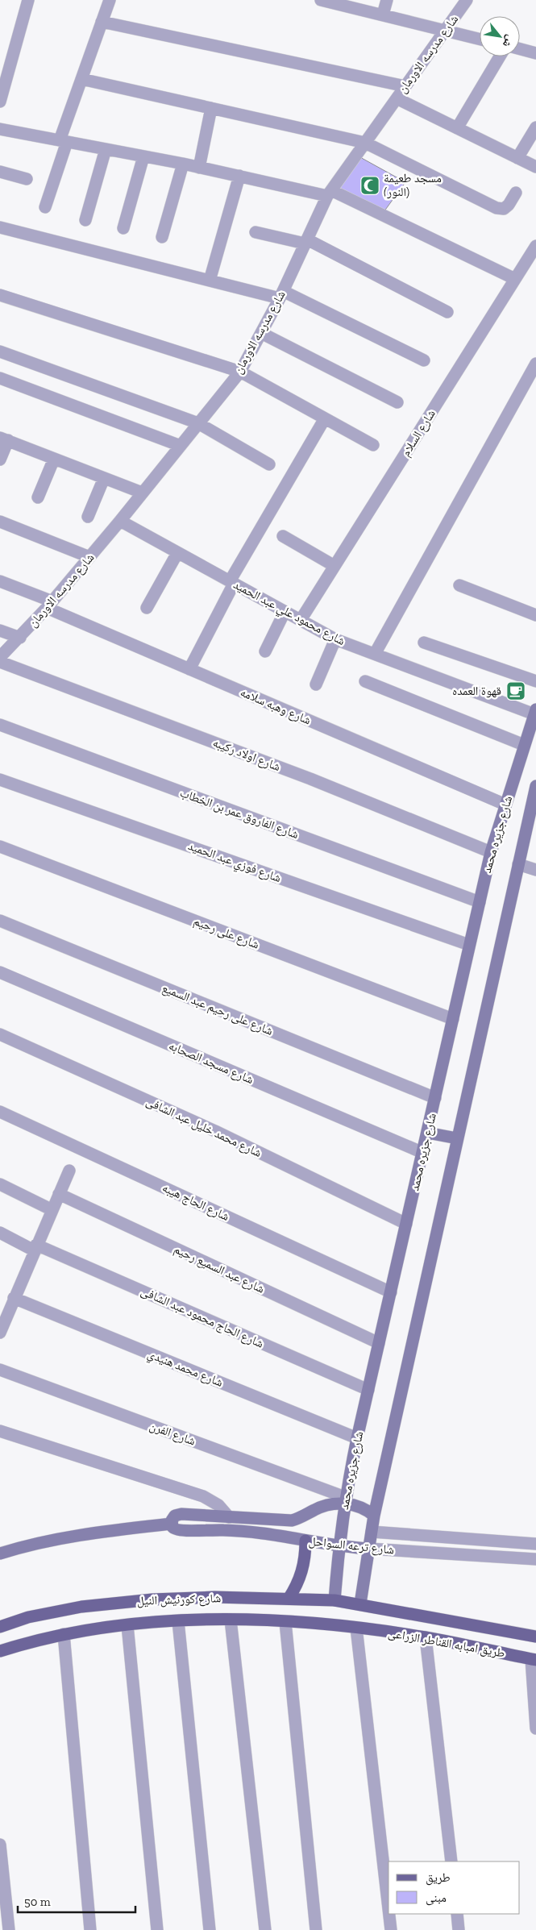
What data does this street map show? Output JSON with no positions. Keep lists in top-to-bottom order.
{
  "streets": {
    "main road": [
      "شارع جزيره محمد",
      "شارع ترعه السواحل",
      "شارع كورنيش النيل",
      "طريق امبابه القناطر الزراعى"
    ],
    "street": [
      "شارع مدرسه الاورمان",
      "شارع السلام",
      "شارع محمود علي عبد الحميد",
      "شارع وهبه سلامه",
      "شارع اولاد ركيبه",
      "شارع الفاروق عمر بن الخطاب",
      "شارع فوزي عبد الحميد",
      "شارع على رحيم",
      "شارع على رحيم عبد السميع",
      "شارع مسجد الصحابه",
      "شارع محمد خليل عبد الشافى",
      "شارع الحاج هيبه",
      "شارع عبد السميع رحيم",
      "شارع الحاج محمود عبد الشافى",
      "شارع محمد هنيدي",
      "شارع الفرن"
    ]
  },
  "crossings": [
    ["شارع مدرسه الاورمان", "شارع محمود علي عبد الحميد"],
    ["شارع مدرسه الاورمان", "شارع وهبه سلامه"],
    ["شارع السلام", "شارع محمود علي عبد الحميد"],
    ["شارع محمود علي عبد الحميد", "شارع جزيره محمد"],
    ["شارع وهبه سلامه", "شارع جزيره محمد"],
    ["شارع اولاد ركيبه", "شارع جزيره محمد"],
    ["شارع الفاروق عمر بن الخطاب", "شارع جزيره محمد"],
    ["شارع جزيره محمد", "شارع فوزي عبد الحميد"],
    ["شارع جزيره محمد", "شارع على رحيم"],
    ["شارع جزيره محمد", "شارع على رحيم عبد السميع"],
    ["شارع جزيره محمد", "شارع مسجد الصحابه"],
    ["شارع جزيره محمد", "شارع محمد خليل عبد الشافى"],
    ["شارع جزيره محمد", "شارع الحاج هيبه"],
    ["شارع جزيره محمد", "شارع عبد السميع رحيم"],
    ["شارع جزيره محمد", "شارع الحاج محمود عبد الشافى"],
    ["شارع جزيره محمد", "شارع محمد هنيدي"],
    ["شارع جزيره محمد", "شارع الفرن"],
    ["شارع جزيره محمد", "شارع ترعه السواحل"],
    ["شارع جزيره محمد", "شارع كورنيش النيل"],
    ["شارع جزيره محمد", "طريق امبابه القناطر الزراعى"],
    ["شارع الفرن", "شارع ترعه السواحل"],
    ["شارع كورنيش النيل", "طريق امبابه القناطر الزراعى"]
  ],
  "places": {
    "mosque": ["مسجد طعيمة (النور)"],
    "cafe": ["قهوة العمده"]
  },
  "legend": ["طريق", "مبنى"],
  "scale_bar": "50 m",
  "north": "bottom right"
}
